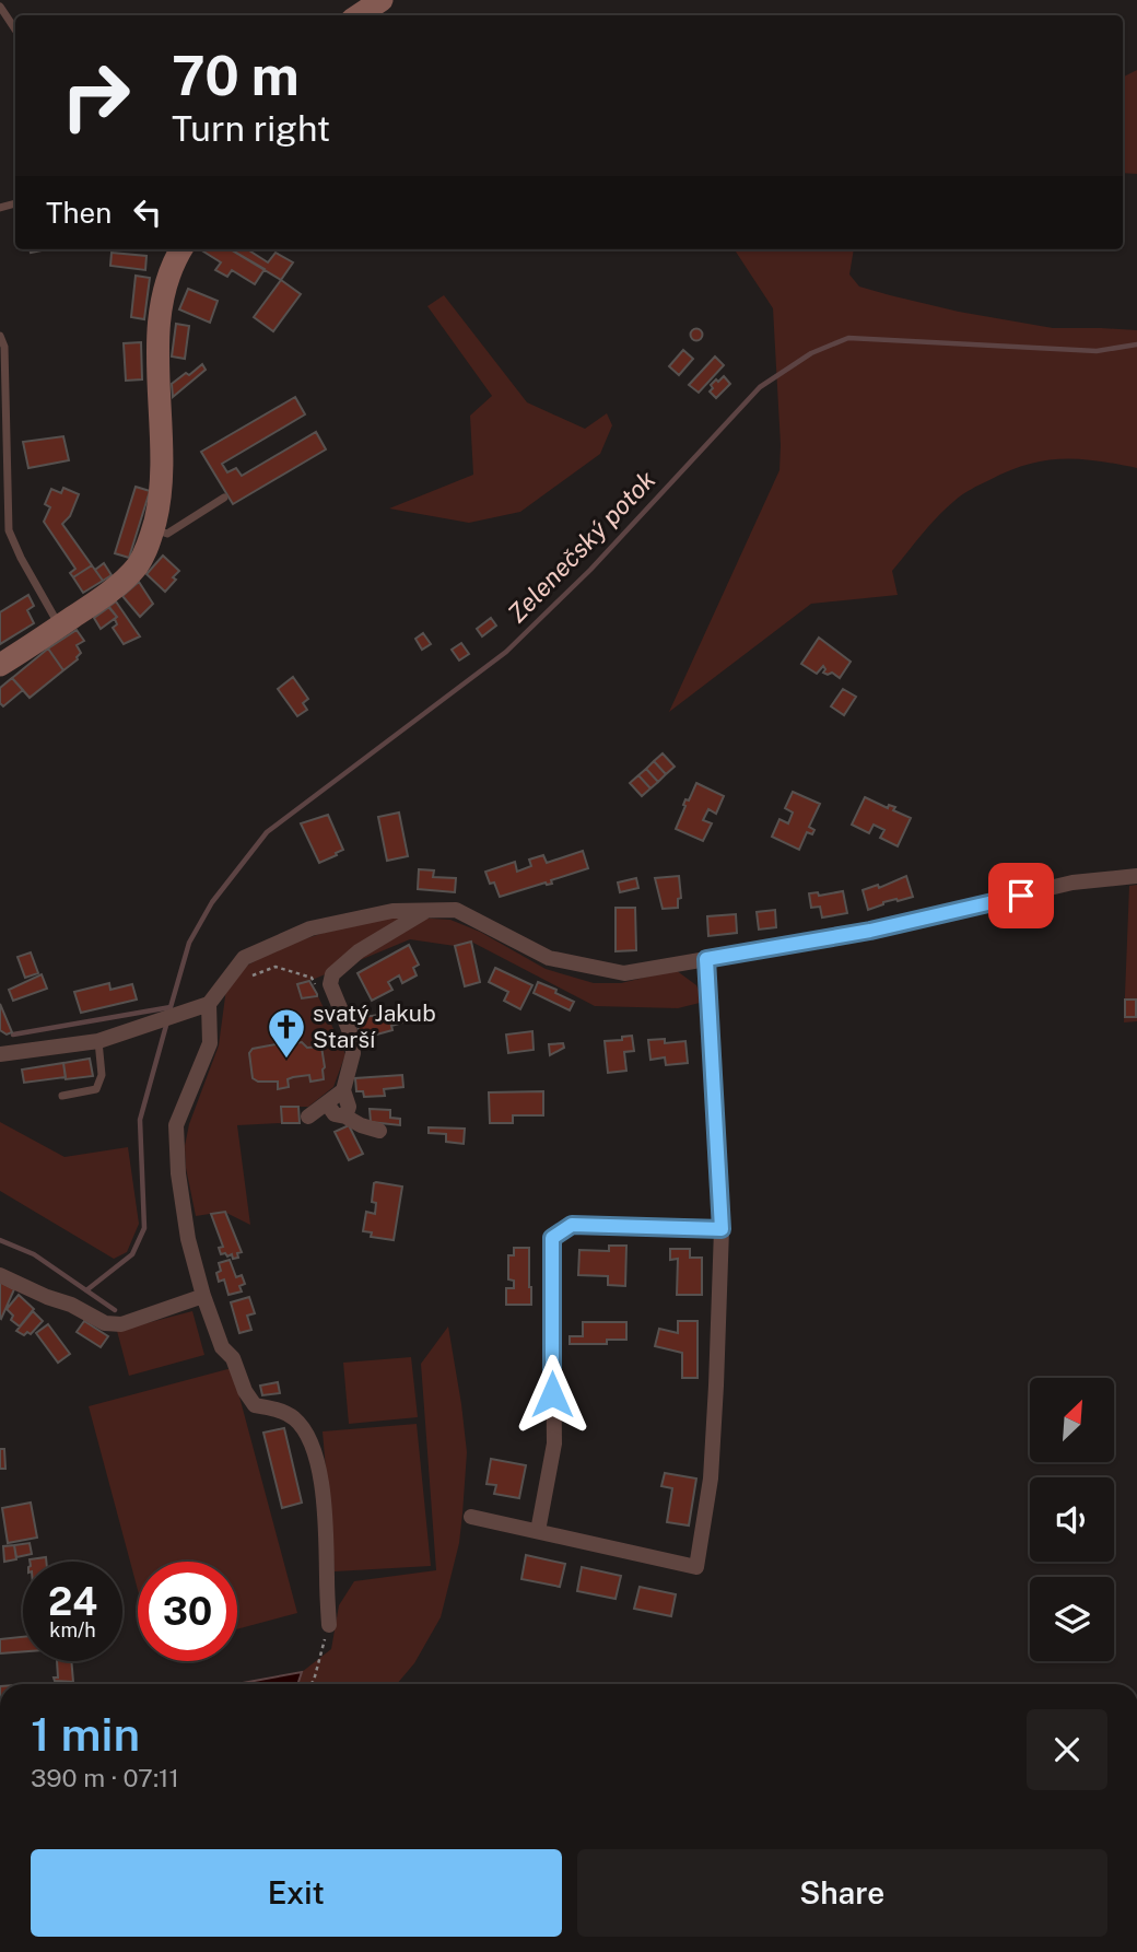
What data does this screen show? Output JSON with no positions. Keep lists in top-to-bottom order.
{
  "water": ["Zelenečský potok"],
  "places": {
    "church": ["svatý Jakub Starší"]
  },
  "north": "top right",
  "page": {
    "turn": ["70 m", "Turn right"],
    "then": "Then",
    "speed": "24 km/h",
    "limit": "30",
    "heading": ["1 min", "390 m · 07:11"],
    "buttons": ["Exit", "Share"]
  }
}
